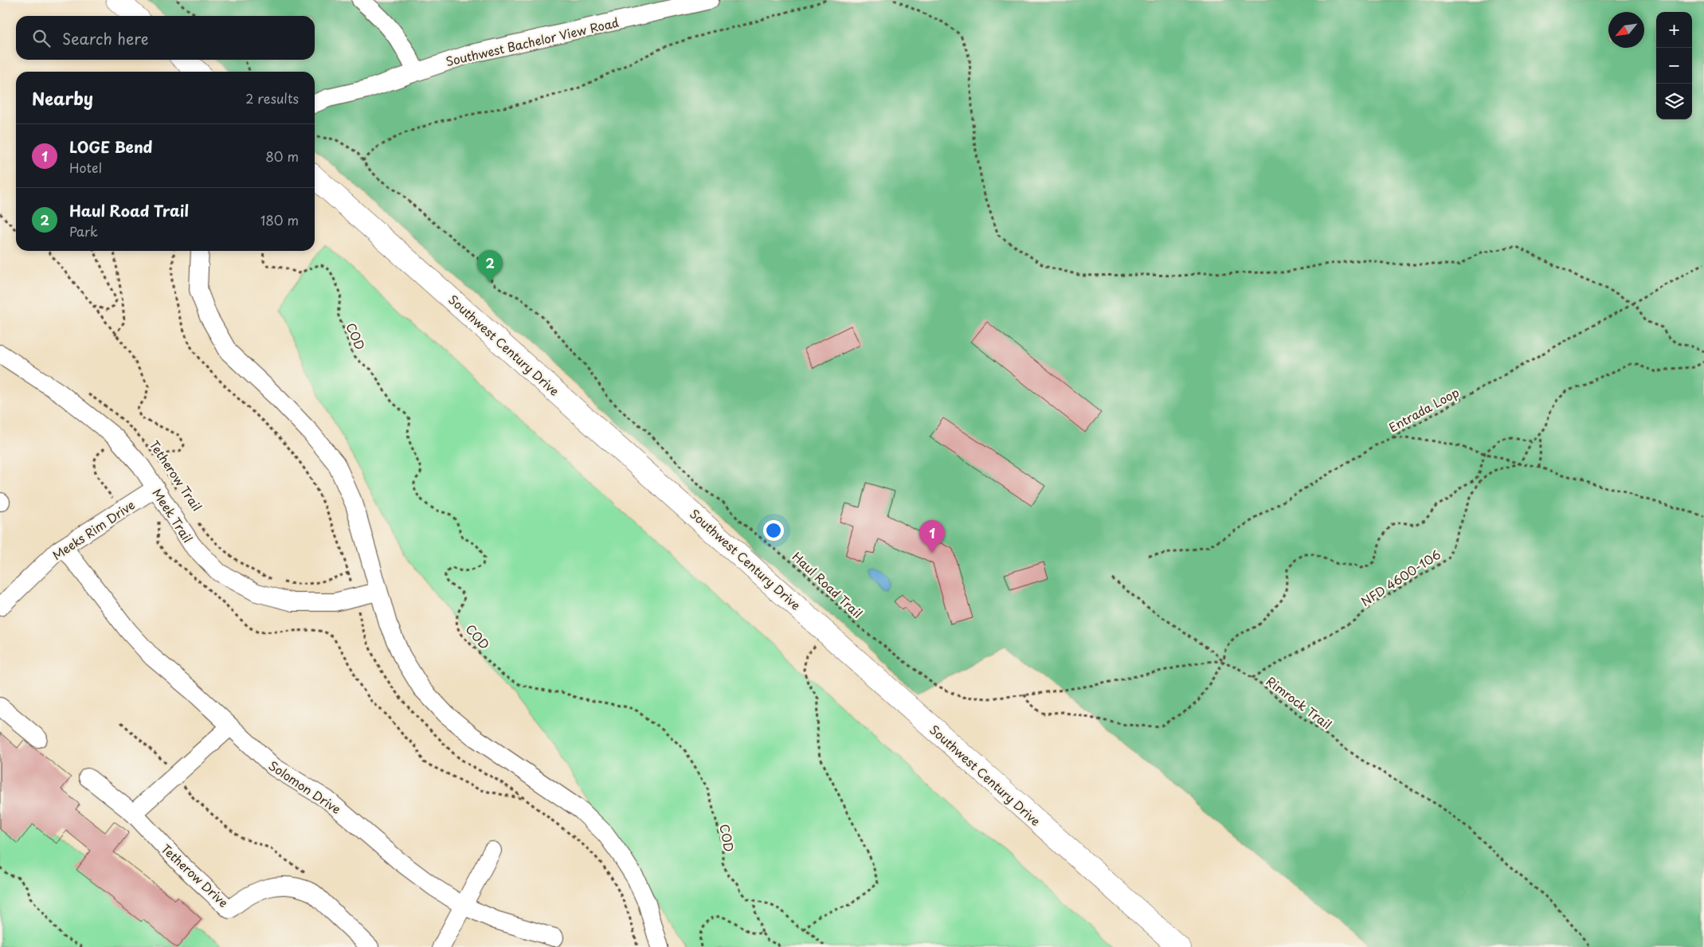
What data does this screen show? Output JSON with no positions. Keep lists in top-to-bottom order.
{
  "streets": {
    "main road": ["Southwest Century Drive"],
    "street": [
      "Southwest Bachelor View Road",
      "Meek Trail",
      "Meeks Rim Drive",
      "Solomon Drive",
      "Tetherow Drive"
    ],
    "path": [
      "COD",
      "Entrada Loop",
      "Tetherow Trail",
      "NFD 4600-106",
      "Haul Road Trail",
      "Rimrock Trail"
    ]
  },
  "crossings": [
    ["Tetherow Trail", "Meek Trail"],
    ["Tetherow Trail", "Meeks Rim Drive"],
    ["Meek Trail", "Meeks Rim Drive"],
    ["Meeks Rim Drive", "Solomon Drive"],
    ["NFD 4600-106", "Rimrock Trail"],
    ["Haul Road Trail", "Rimrock Trail"]
  ],
  "north": "bottom left",
  "page": {
    "map_buttons": ["+", "−"],
    "search": "Search here",
    "heading": ["Nearby", "2 results"],
    "list": [
      {
        "mark": "1",
        "name": "LOGE Bend",
        "note": "Hotel",
        "value": "80 m"
      },
      {
        "mark": "2",
        "name": "Haul Road Trail",
        "note": "Park",
        "value": "180 m"
      }
    ],
    "pins": ["2", "1"]
  }
}
